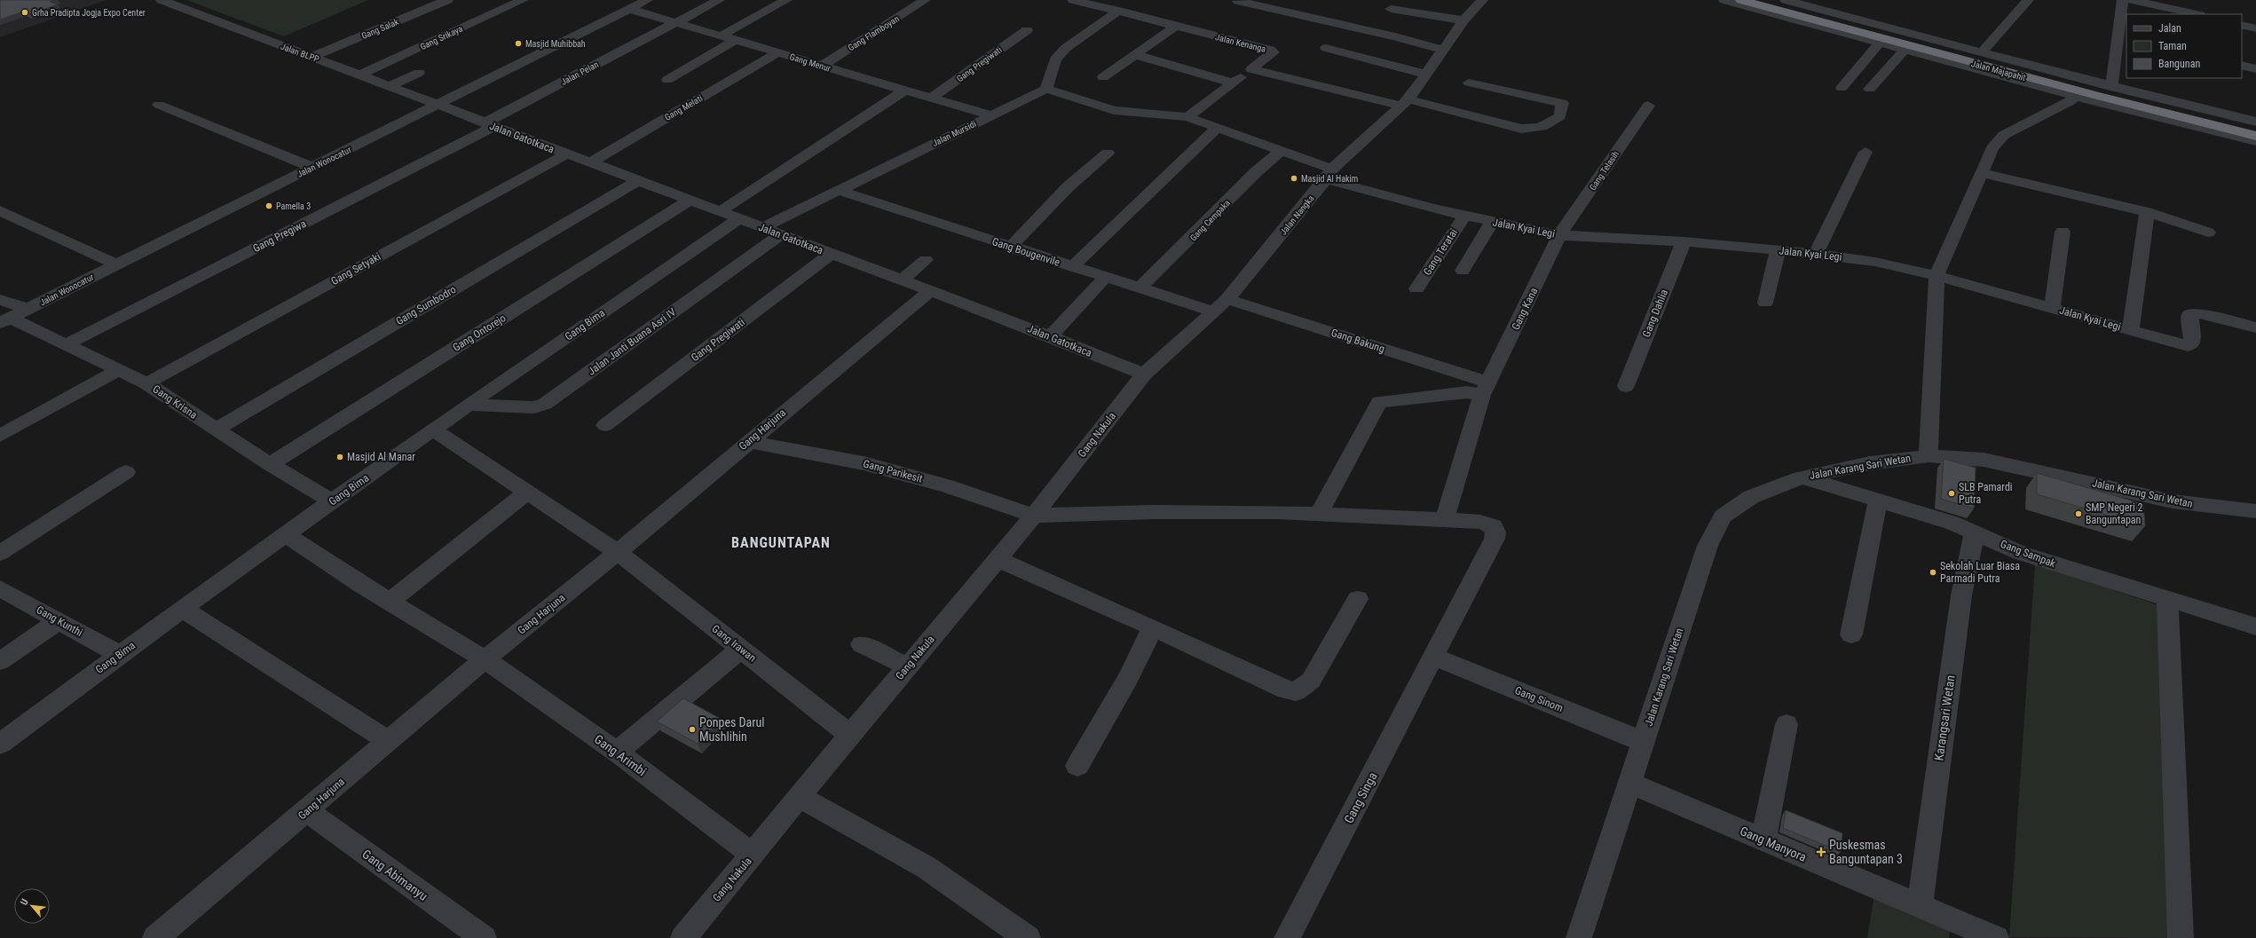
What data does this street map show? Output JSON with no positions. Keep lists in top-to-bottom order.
{
  "streets": {
    "highway": ["Jalan Majapahit"],
    "street": [
      "Gang Salak",
      "Gang Flamboyan",
      "Gang Srikaya",
      "Jalan Kenanga",
      "Jalan BLPP",
      "Gang Menur",
      "Gang Pregiwati",
      "Jalan Pelan",
      "Gang Melati",
      "Jalan Mursidi",
      "Jalan Gatotkaca",
      "Jalan Wonocatur",
      "Gang Telasih",
      "Jalan Nangka",
      "Gang Cempaka",
      "Jalan Kyai Legi",
      "Gang Pregiwa",
      "Gang Bougenvile",
      "Gang Teratai",
      "Gang Setyaki",
      "Gang Sumbodro",
      "Gang Kana",
      "Gang Dahlia",
      "Gang Bima",
      "Gang Ontorejo",
      "Gang Bakung",
      "Jalan Janti Buana Asri IV",
      "Gang Krisna",
      "Gang Harjuna",
      "Gang Nakula",
      "Jalan Karang Sari Wetan",
      "Gang Parikesit",
      "Gang Sampak",
      "Gang Kunthi",
      "Gang Irawan",
      "Gang Sinom",
      "Karangsari Wetan",
      "Gang Arimbi",
      "Gang Singa",
      "Gang Manyora",
      "Gang Abimanyu"
    ]
  },
  "crossings": [
    ["Gang Salak", "Jalan BLPP"],
    ["Gang Flamboyan", "Gang Menur"],
    ["Gang Srikaya", "Jalan BLPP"],
    ["Jalan BLPP", "Jalan Gatotkaca"],
    ["Jalan BLPP", "Jalan Wonocatur"],
    ["Gang Menur", "Gang Pregiwati"],
    ["Gang Menur", "Jalan Pelan"],
    ["Gang Menur", "Gang Melati"],
    ["Gang Menur", "Jalan Mursidi"],
    ["Gang Menur", "Jalan Wonocatur"],
    ["Gang Pregiwati", "Jalan Gatotkaca"],
    ["Jalan Pelan", "Jalan Gatotkaca"],
    ["Jalan Pelan", "Gang Pregiwa"],
    ["Gang Melati", "Jalan Gatotkaca"],
    ["Jalan Mursidi", "Jalan Gatotkaca"],
    ["Jalan Mursidi", "Jalan Kyai Legi"],
    ["Jalan Mursidi", "Gang Bougenvile"],
    ["Jalan Gatotkaca", "Jalan Wonocatur"],
    ["Jalan Gatotkaca", "Jalan Nangka"],
    ["Jalan Gatotkaca", "Gang Pregiwa"],
    ["Jalan Gatotkaca", "Gang Setyaki"],
    ["Jalan Gatotkaca", "Gang Sumbodro"],
    ["Jalan Gatotkaca", "Gang Bima"],
    ["Jalan Gatotkaca", "Gang Ontorejo"],
    ["Jalan Gatotkaca", "Jalan Janti Buana Asri IV"],
    ["Jalan Gatotkaca", "Gang Harjuna"],
    ["Jalan Gatotkaca", "Gang Nakula"],
    ["Jalan Wonocatur", "Gang Krisna"],
    ["Gang Telasih", "Jalan Kyai Legi"],
    ["Gang Telasih", "Gang Kana"],
    ["Jalan Nangka", "Jalan Kyai Legi"],
    ["Jalan Nangka", "Gang Bougenvile"],
    ["Jalan Nangka", "Gang Bakung"],
    ["Jalan Nangka", "Gang Nakula"],
    ["Gang Cempaka", "Jalan Kyai Legi"],
    ["Gang Cempaka", "Gang Bougenvile"],
    ["Jalan Kyai Legi", "Gang Teratai"],
    ["Jalan Kyai Legi", "Gang Kana"],
    ["Jalan Kyai Legi", "Gang Dahlia"],
    ["Gang Pregiwa", "Gang Krisna"],
    ["Gang Setyaki", "Gang Krisna"],
    ["Gang Sumbodro", "Gang Krisna"],
    ["Gang Kana", "Gang Bakung"],
    ["Gang Kana", "Gang Singa"],
    ["Gang Bima", "Jalan Janti Buana Asri IV"],
    ["Gang Bima", "Gang Krisna"],
    ["Gang Bima", "Gang Kunthi"],
    ["Gang Bima", "Gang Irawan"],
    ["Gang Bima", "Gang Arimbi"],
    ["Gang Ontorejo", "Gang Krisna"],
    ["Gang Harjuna", "Gang Parikesit"],
    ["Gang Harjuna", "Gang Irawan"],
    ["Gang Harjuna", "Gang Arimbi"],
    ["Gang Harjuna", "Gang Abimanyu"],
    ["Gang Nakula", "Gang Parikesit"],
    ["Gang Nakula", "Gang Irawan"],
    ["Gang Nakula", "Gang Arimbi"],
    ["Jalan Karang Sari Wetan", "Gang Sampak"],
    ["Jalan Karang Sari Wetan", "Gang Sinom"],
    ["Jalan Karang Sari Wetan", "Gang Manyora"],
    ["Gang Sampak", "Karangsari Wetan"],
    ["Gang Sinom", "Gang Singa"],
    ["Karangsari Wetan", "Gang Manyora"]
  ],
  "districts": ["BANGUNTAPAN"],
  "places": {
    "other": [
      "Grha Pradipta Jogja Expo Center",
      "Masjid Muhibbah",
      "Masjid Al Hakim",
      "Pamella 3",
      "Masjid Al Manar",
      "SLB Pamardi Putra",
      "SMP Negeri 2 Banguntapan",
      "Sekolah Luar Biasa Parmadi Putra",
      "Ponpes Darul Mushlihin"
    ],
    "health": ["Puskesmas Banguntapan 3"]
  },
  "legend": ["Jalan", "Taman", "Bangunan"],
  "north": "top left"
}
